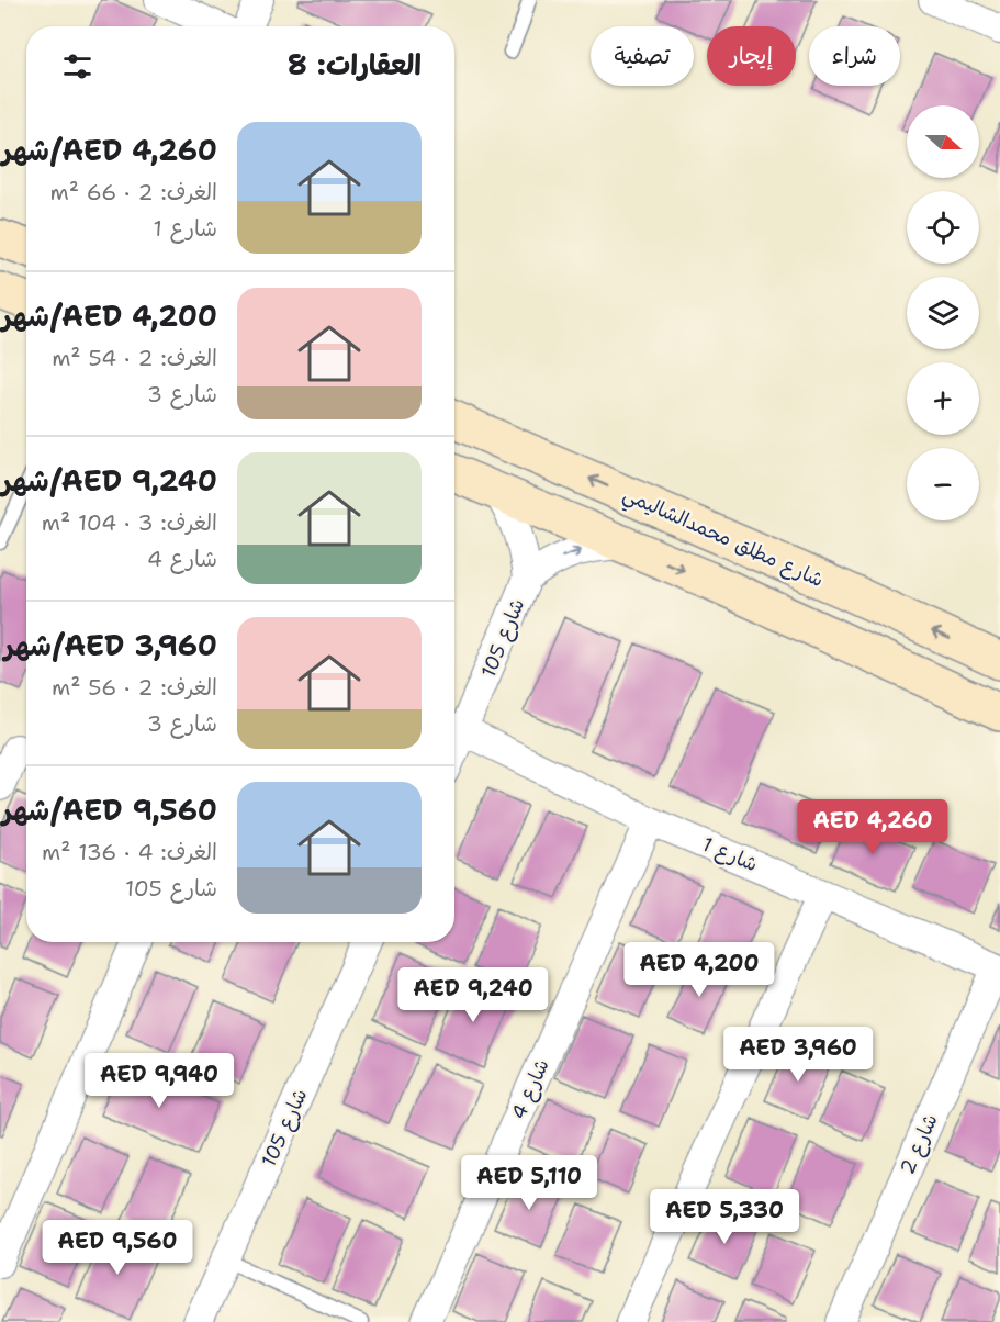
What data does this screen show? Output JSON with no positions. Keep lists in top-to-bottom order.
{
  "streets": {
    "street": [
      "شارع مطلق محمدالشاليمي",
      "شارع 105",
      "شارع 1",
      "شارع 4",
      "شارع 2"
    ]
  },
  "crossings": [
    ["شارع 105", "شارع 1"],
    ["شارع 1", "شارع 4"],
    ["شارع 1", "شارع 2"]
  ],
  "north": "right",
  "page": {
    "chip": ["شراء", "إيجار", "تصفية"],
    "heading": "العقارات: 8",
    "map_buttons": ["+", "−"],
    "list": [
      {
        "name": "AED 4,260/شهر",
        "note": "الغرف: 2 · 66 m² · شارع 1"
      },
      {
        "name": "AED 4,200/شهر",
        "note": "الغرف: 2 · 54 m² · شارع 3"
      },
      {
        "name": "AED 9,240/شهر",
        "note": "الغرف: 3 · 104 m² · شارع 4"
      },
      {
        "name": "AED 3,960/شهر",
        "note": "الغرف: 2 · 56 m² · شارع 3"
      },
      {
        "name": "AED 9,560/شهر",
        "note": "الغرف: 4 · 136 m² · شارع 105"
      }
    ],
    "price": [
      "AED 4,260",
      "AED 4,200",
      "AED 9,240",
      "AED 3,960",
      "AED 9,940",
      "AED 5,110",
      "AED 5,330",
      "AED 9,560"
    ]
  }
}
